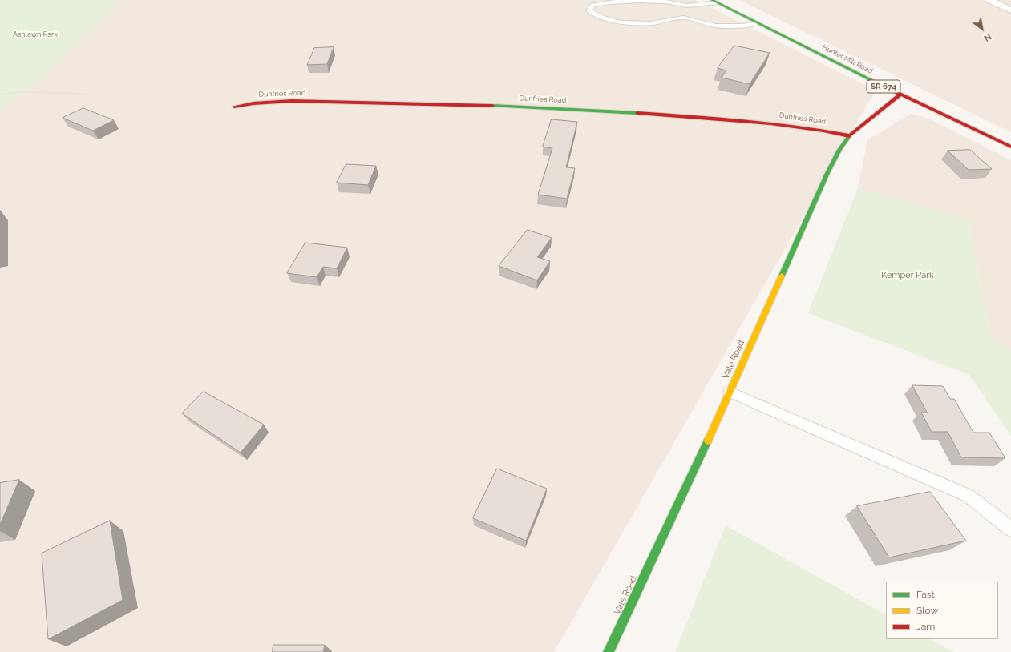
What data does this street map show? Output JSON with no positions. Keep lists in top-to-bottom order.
{
  "streets": {
    "main road": [
      "Hunter Mill Road",
      "SR 674",
      "Dunfries Road",
      "Vale Road"
    ]
  },
  "crossings": [
    ["Hunter Mill Road", "Vale Road"],
    ["Dunfries Road", "Vale Road"]
  ],
  "parks": ["Ashlawn Park", "Kemper Park"],
  "legend": ["Fast", "Slow", "Jam"],
  "north": "bottom right"
}
